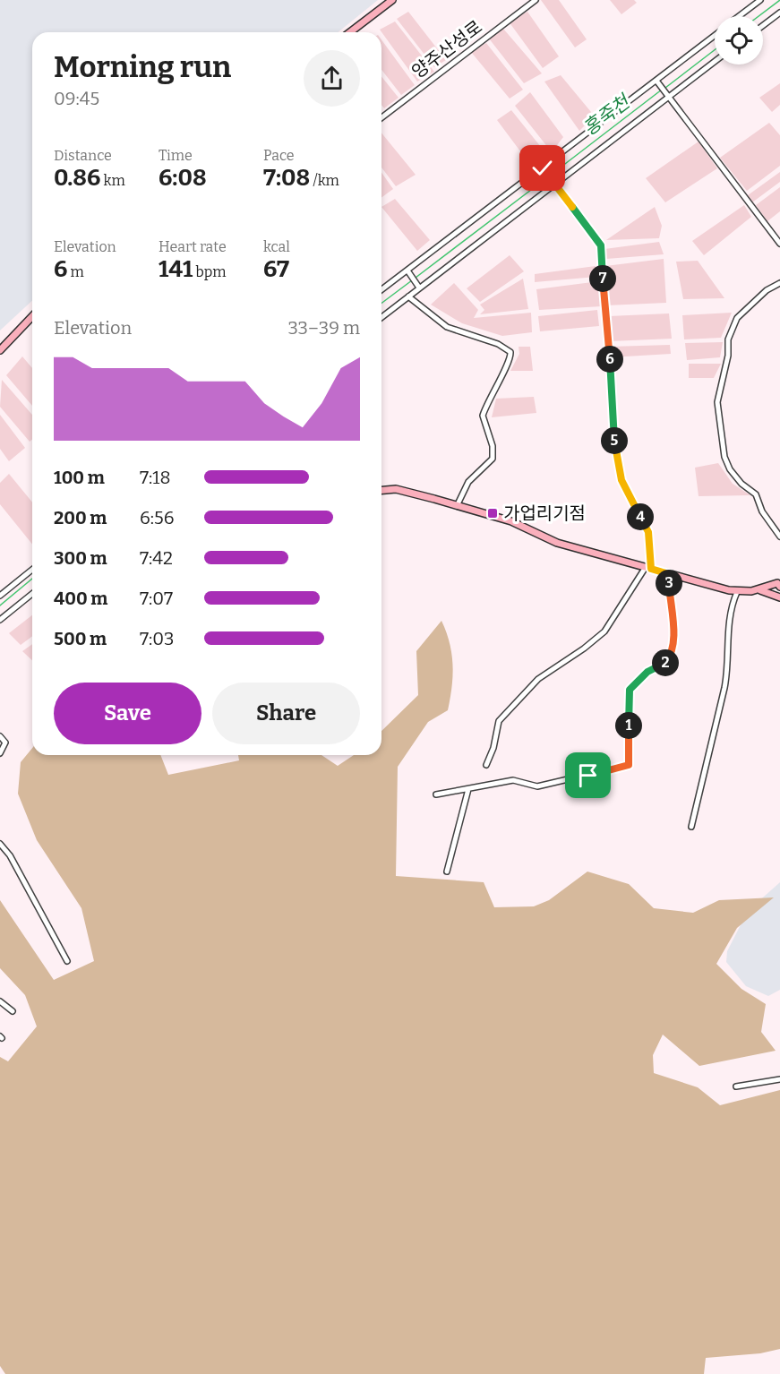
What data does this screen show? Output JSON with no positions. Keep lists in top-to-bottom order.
{
  "streets": {
    "street": ["양주산성로"]
  },
  "water": ["홍죽천"],
  "places": {
    "transit": ["가업리기점"]
  },
  "page": {
    "heading": ["Morning run", "09:45"],
    "stats": [
      ["Distance", "0.86 km"],
      ["Time", "6:08"],
      ["Pace", "7:08 /km"],
      ["Elevation", "6 m"],
      ["Heart rate", "141 bpm"],
      ["kcal", "67"]
    ],
    "pins": [
      "7",
      "6",
      "5",
      "4",
      "3",
      "2",
      "1"
    ],
    "chart": ["Elevation", "33–39 m"],
    "list": [
      {
        "name": "100 m",
        "note": "7:18"
      },
      {
        "name": "200 m",
        "note": "6:56"
      },
      {
        "name": "300 m",
        "note": "7:42"
      },
      {
        "name": "400 m",
        "note": "7:07"
      },
      {
        "name": "500 m",
        "note": "7:03"
      }
    ],
    "buttons": ["Save", "Share"]
  }
}
